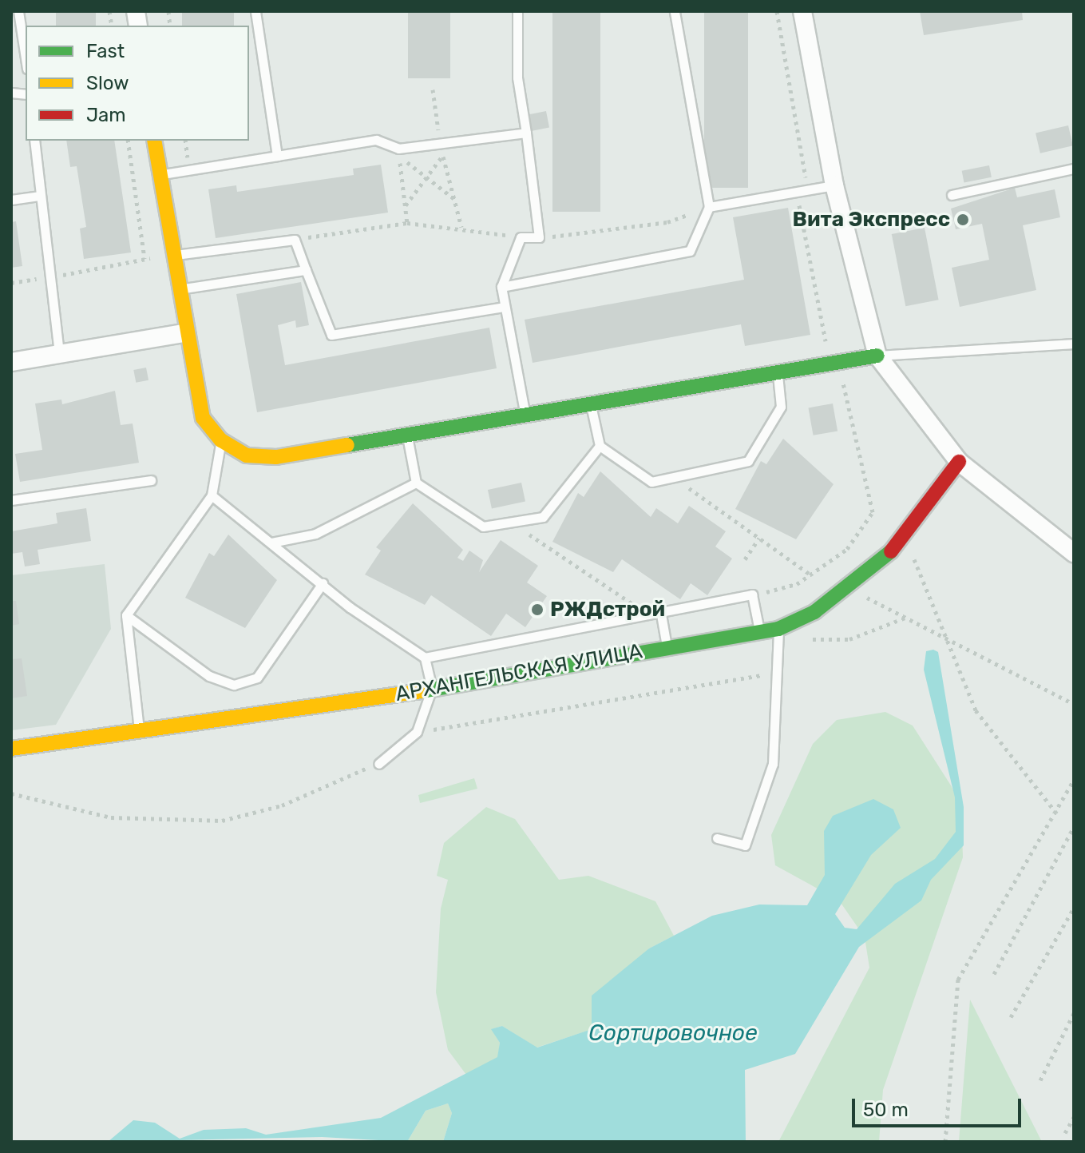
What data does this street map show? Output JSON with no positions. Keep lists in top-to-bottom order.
{
  "streets": {
    "street": ["АРХАНГЕЛЬСКАЯ УЛИЦА"]
  },
  "water": ["Сортировочное"],
  "places": ["Вита Экспресс", "РЖДстрой"],
  "legend": ["Fast", "Slow", "Jam"],
  "scale_bar": "50 m"
}
